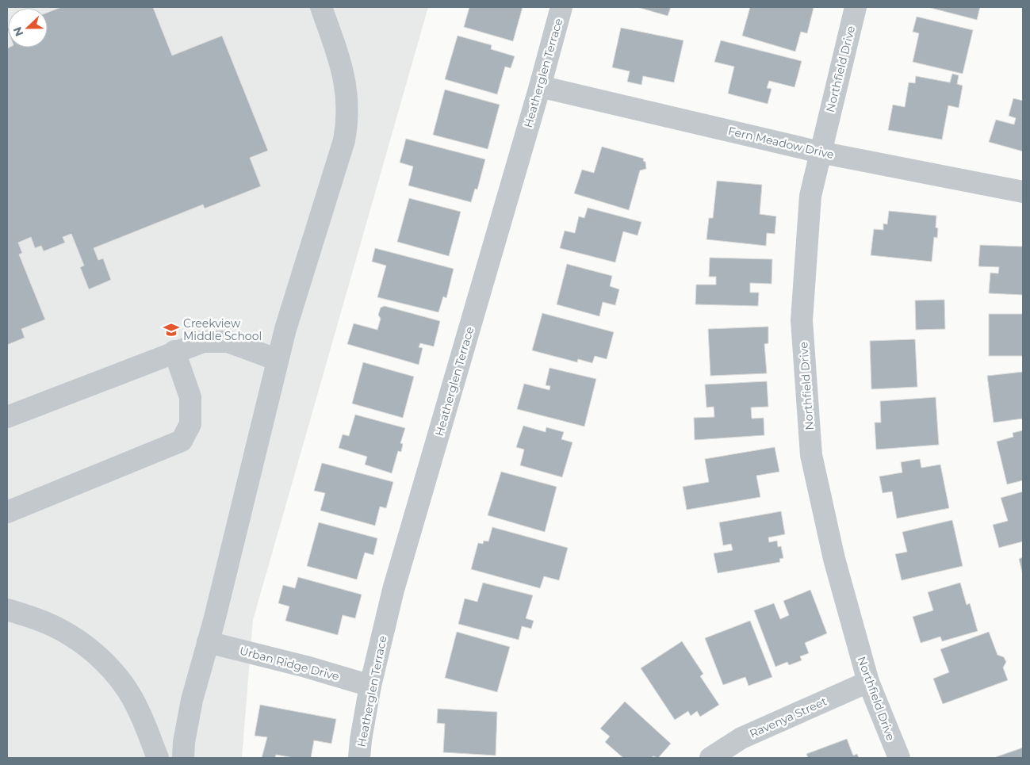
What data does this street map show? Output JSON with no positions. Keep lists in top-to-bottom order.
{
  "streets": {
    "street": [
      "Northfield Drive",
      "Heatherglen Terrace",
      "Fern Meadow Drive",
      "Urban Ridge Drive",
      "Ravenya Street"
    ]
  },
  "crossings": [
    ["Northfield Drive", "Fern Meadow Drive"],
    ["Northfield Drive", "Ravenya Street"],
    ["Heatherglen Terrace", "Fern Meadow Drive"],
    ["Heatherglen Terrace", "Urban Ridge Drive"]
  ],
  "places": {
    "school or university": ["Creekview Middle School"]
  },
  "north": "left"
}
